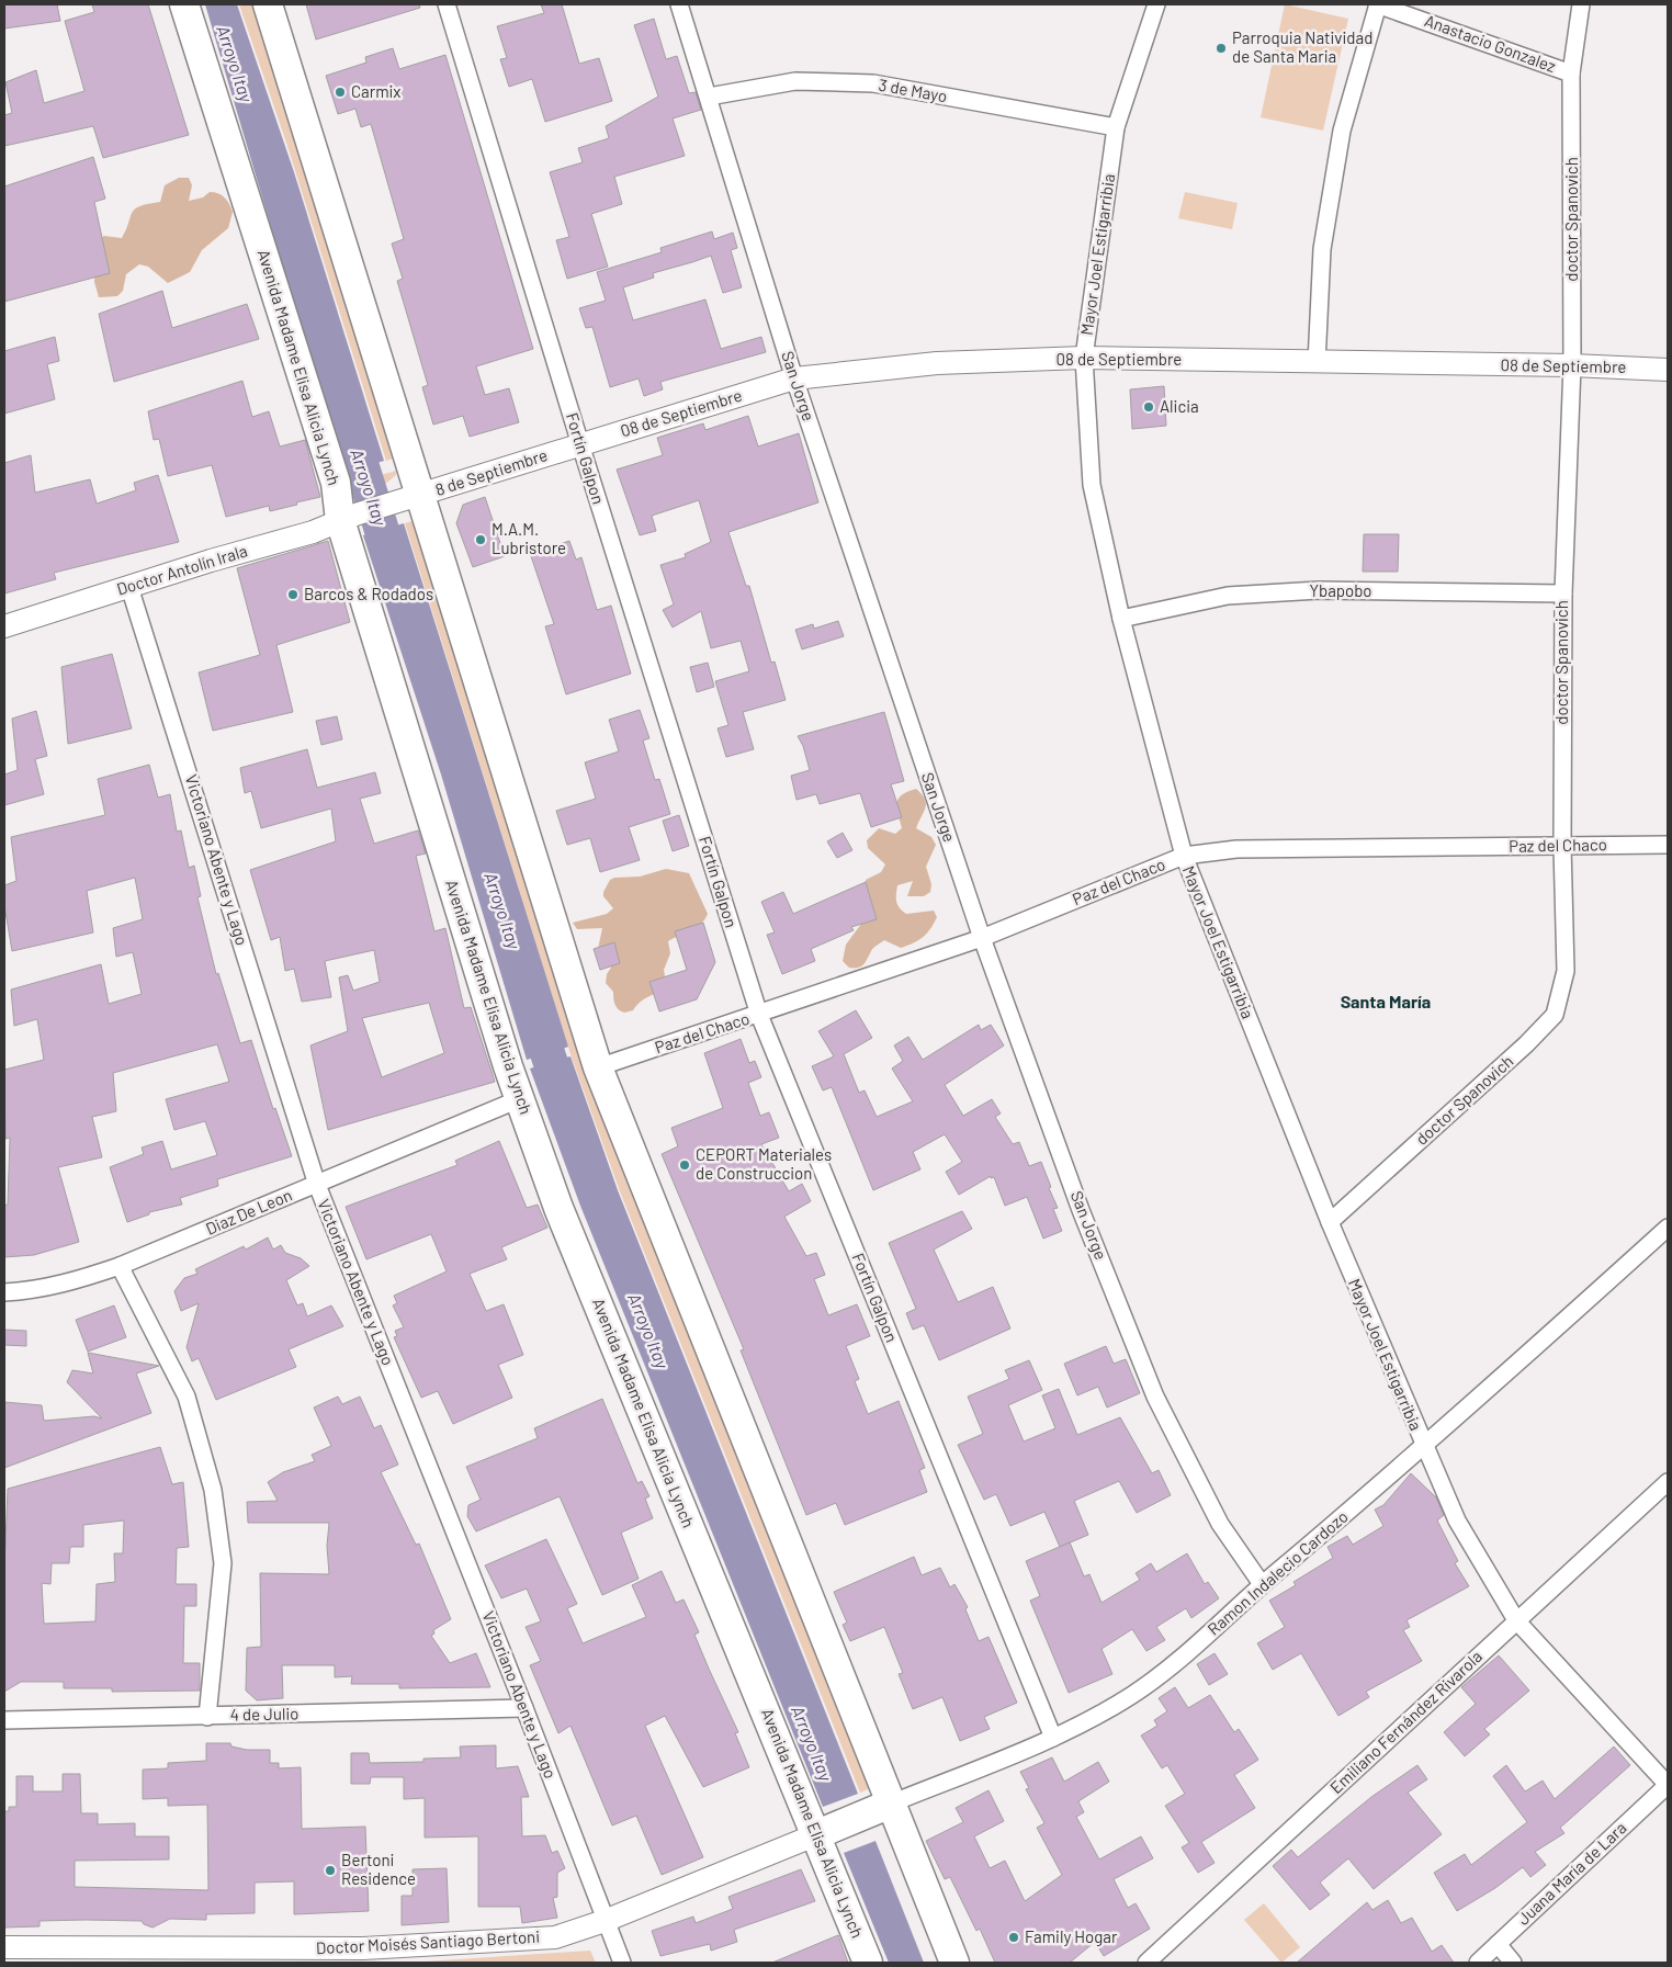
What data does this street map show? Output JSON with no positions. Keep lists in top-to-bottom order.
{
  "streets": {
    "highway": ["Avenida Madame Elisa Alicia Lynch", "Ramon Indalecio Cardozo"],
    "street": [
      "Anastacio Gonzalez",
      "3 de Mayo",
      "doctor Spanovich",
      "Mayor Joel Estigarribia",
      "08 de Septiembre",
      "San Jorge",
      "Fortín Galpon",
      "8 de Septiembre",
      "Doctor Antolín Irala",
      "Ybapobo",
      "Paz del Chaco",
      "Victoriano Abente y Lago",
      "Diaz De Leon",
      "4 de Julio",
      "Emiliano Fernández Rivarola",
      "Juana María de Lara",
      "Doctor Moisés Santiago Bertoni"
    ]
  },
  "crossings": [
    ["Anastacio Gonzalez", "doctor Spanovich"],
    ["3 de Mayo", "Mayor Joel Estigarribia"],
    ["3 de Mayo", "San Jorge"],
    ["doctor Spanovich", "Mayor Joel Estigarribia"],
    ["doctor Spanovich", "08 de Septiembre"],
    ["doctor Spanovich", "Ybapobo"],
    ["doctor Spanovich", "Paz del Chaco"],
    ["Mayor Joel Estigarribia", "08 de Septiembre"],
    ["Mayor Joel Estigarribia", "Ybapobo"],
    ["Mayor Joel Estigarribia", "Paz del Chaco"],
    ["Mayor Joel Estigarribia", "Ramon Indalecio Cardozo"],
    ["Mayor Joel Estigarribia", "Emiliano Fernández Rivarola"],
    ["Mayor Joel Estigarribia", "Juana María de Lara"],
    ["08 de Septiembre", "San Jorge"],
    ["08 de Septiembre", "Fortín Galpon"],
    ["08 de Septiembre", "8 de Septiembre"],
    ["Avenida Madame Elisa Alicia Lynch", "8 de Septiembre"],
    ["Avenida Madame Elisa Alicia Lynch", "Doctor Antolín Irala"],
    ["Avenida Madame Elisa Alicia Lynch", "Diaz De Leon"],
    ["Avenida Madame Elisa Alicia Lynch", "Ramon Indalecio Cardozo"],
    ["Avenida Madame Elisa Alicia Lynch", "Doctor Moisés Santiago Bertoni"],
    ["San Jorge", "Paz del Chaco"],
    ["San Jorge", "Ramon Indalecio Cardozo"],
    ["Fortín Galpon", "8 de Septiembre"],
    ["Fortín Galpon", "Paz del Chaco"],
    ["Fortín Galpon", "Ramon Indalecio Cardozo"],
    ["8 de Septiembre", "Doctor Antolín Irala"],
    ["Doctor Antolín Irala", "Victoriano Abente y Lago"],
    ["Victoriano Abente y Lago", "Diaz De Leon"],
    ["Victoriano Abente y Lago", "4 de Julio"],
    ["Victoriano Abente y Lago", "Doctor Moisés Santiago Bertoni"],
    ["Ramon Indalecio Cardozo", "Doctor Moisés Santiago Bertoni"]
  ],
  "districts": ["Santa María"],
  "water": ["Arroyo Itay"],
  "places": [
    "Parroquia Natividad de Santa Maria",
    "Carmix",
    "Alicia",
    "M.A.M. Lubristore",
    "Barcos & Rodados",
    "CEPORT Materiales de Construccion",
    "Bertoni Residence",
    "Family Hogar"
  ]
}
